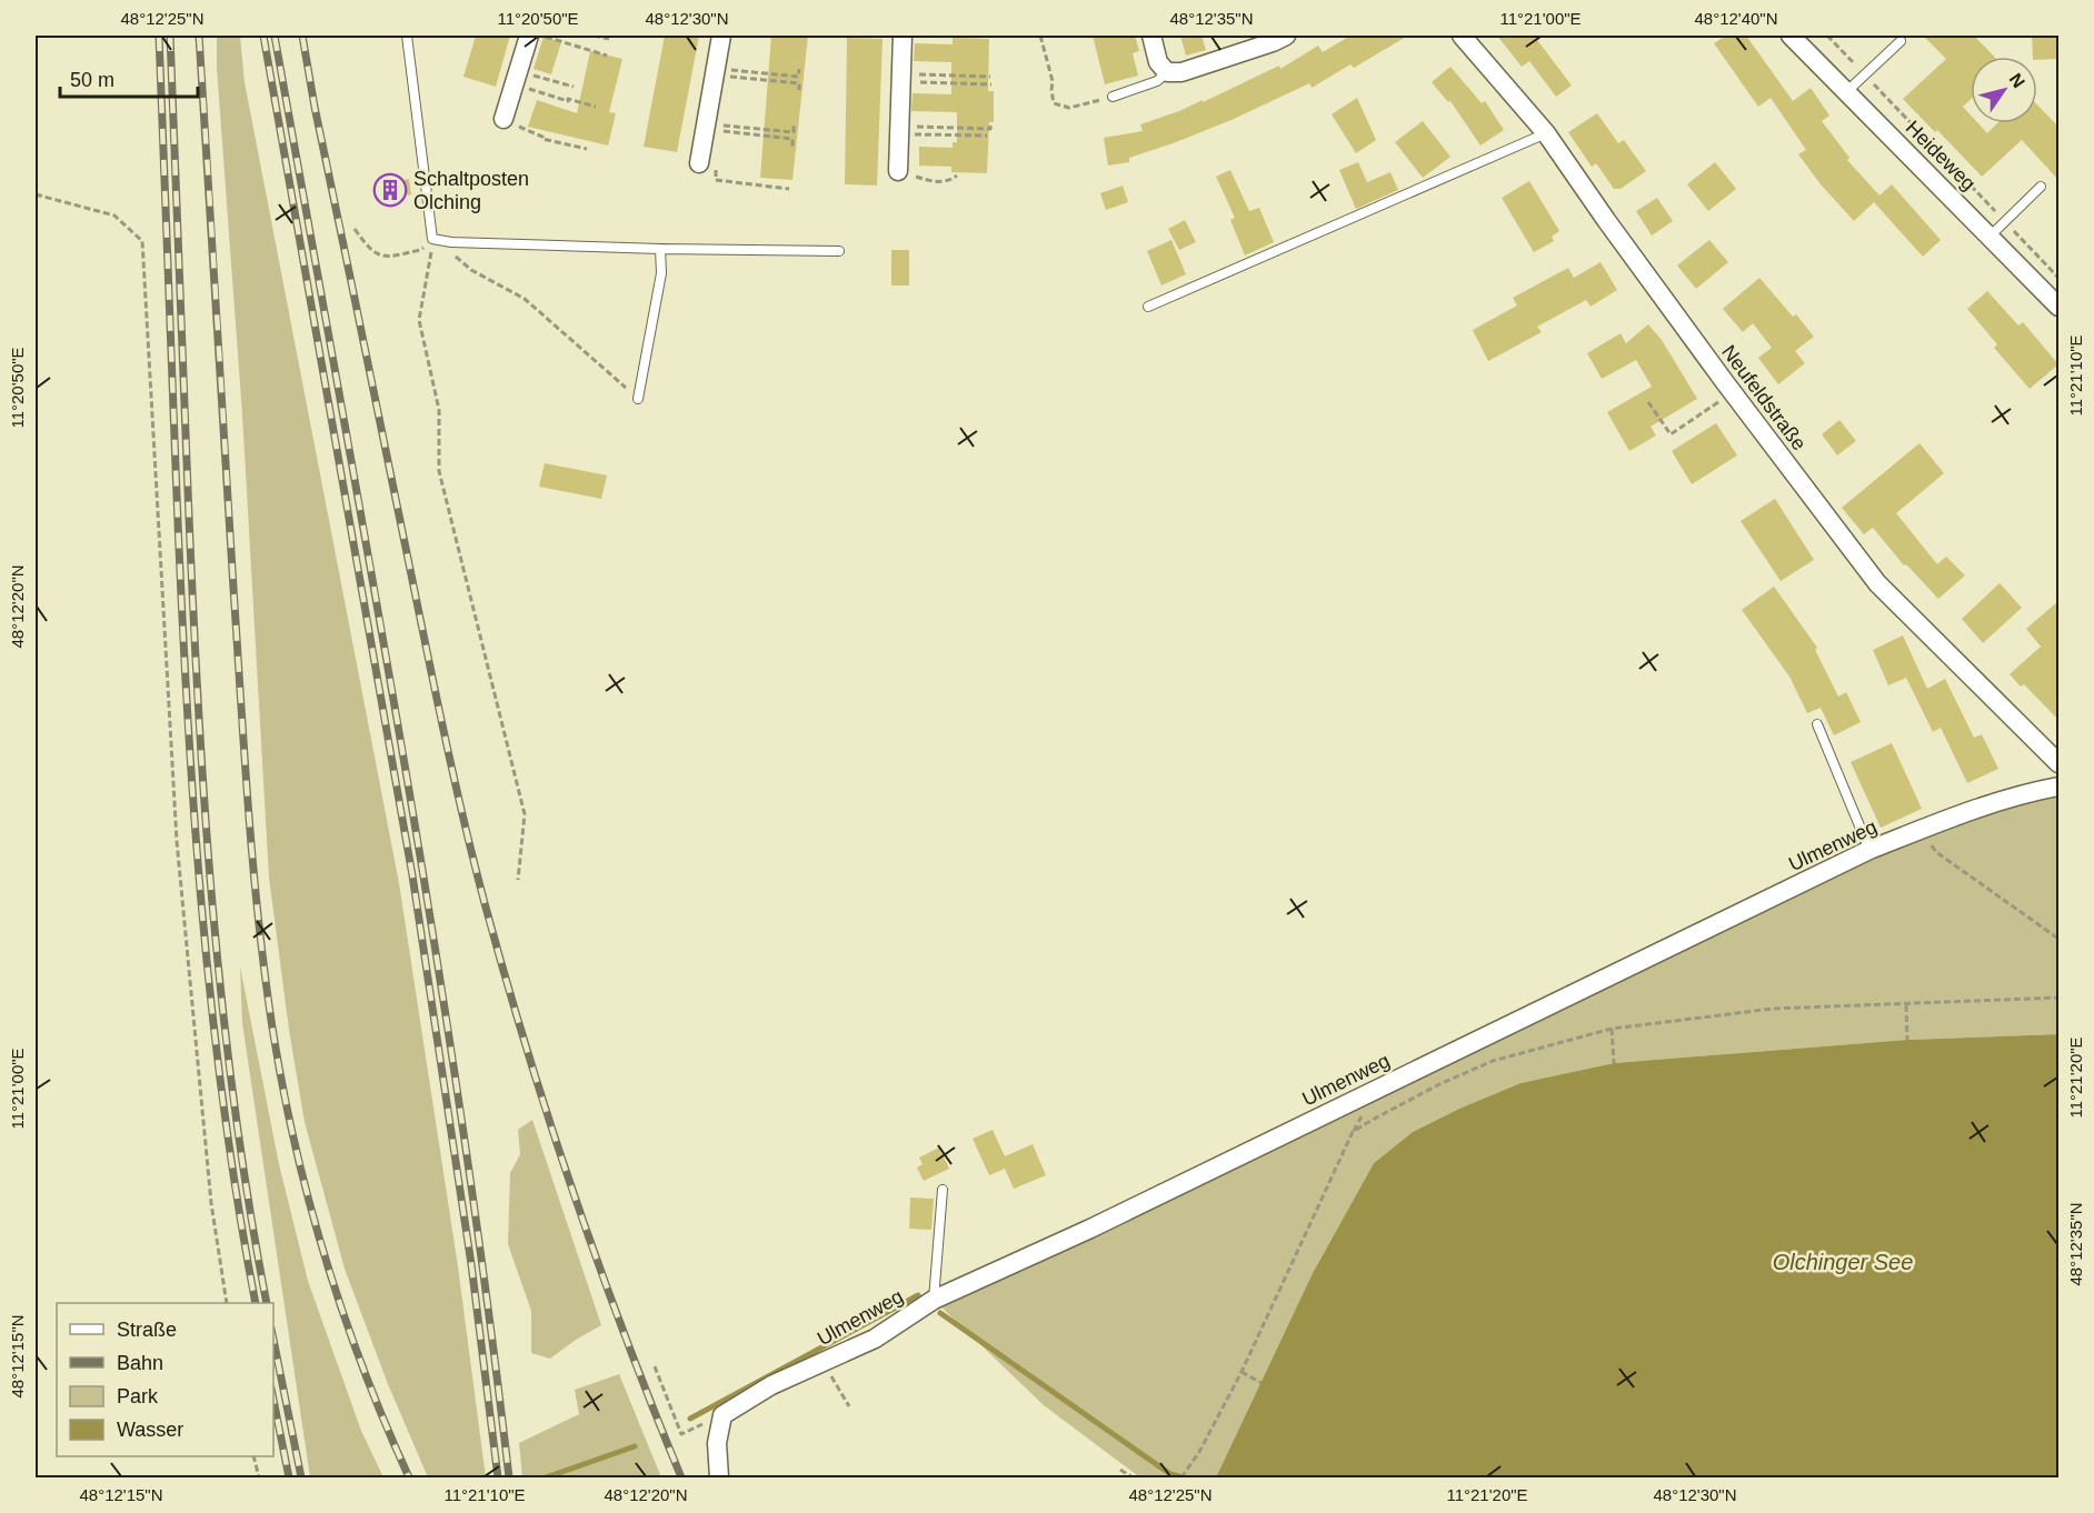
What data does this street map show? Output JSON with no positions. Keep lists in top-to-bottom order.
{
  "streets": {
    "street": ["Heideweg", "Neufeldstraße", "Ulmenweg"]
  },
  "water": ["Olchinger See"],
  "places": {
    "building": ["Schaltposten Olching"]
  },
  "legend": [
    "Straße",
    "Bahn",
    "Park",
    "Wasser"
  ],
  "scale_bar": "50 m",
  "north": "top right",
  "coordinates": [
    "48°12'25\"N",
    "11°20'50\"E",
    "48°12'30\"N",
    "48°12'35\"N",
    "11°21'00\"E",
    "48°12'40\"N",
    "11°21'10\"E",
    "48°12'20\"N",
    "11°21'20\"E",
    "48°12'15\"N"
  ]
}
